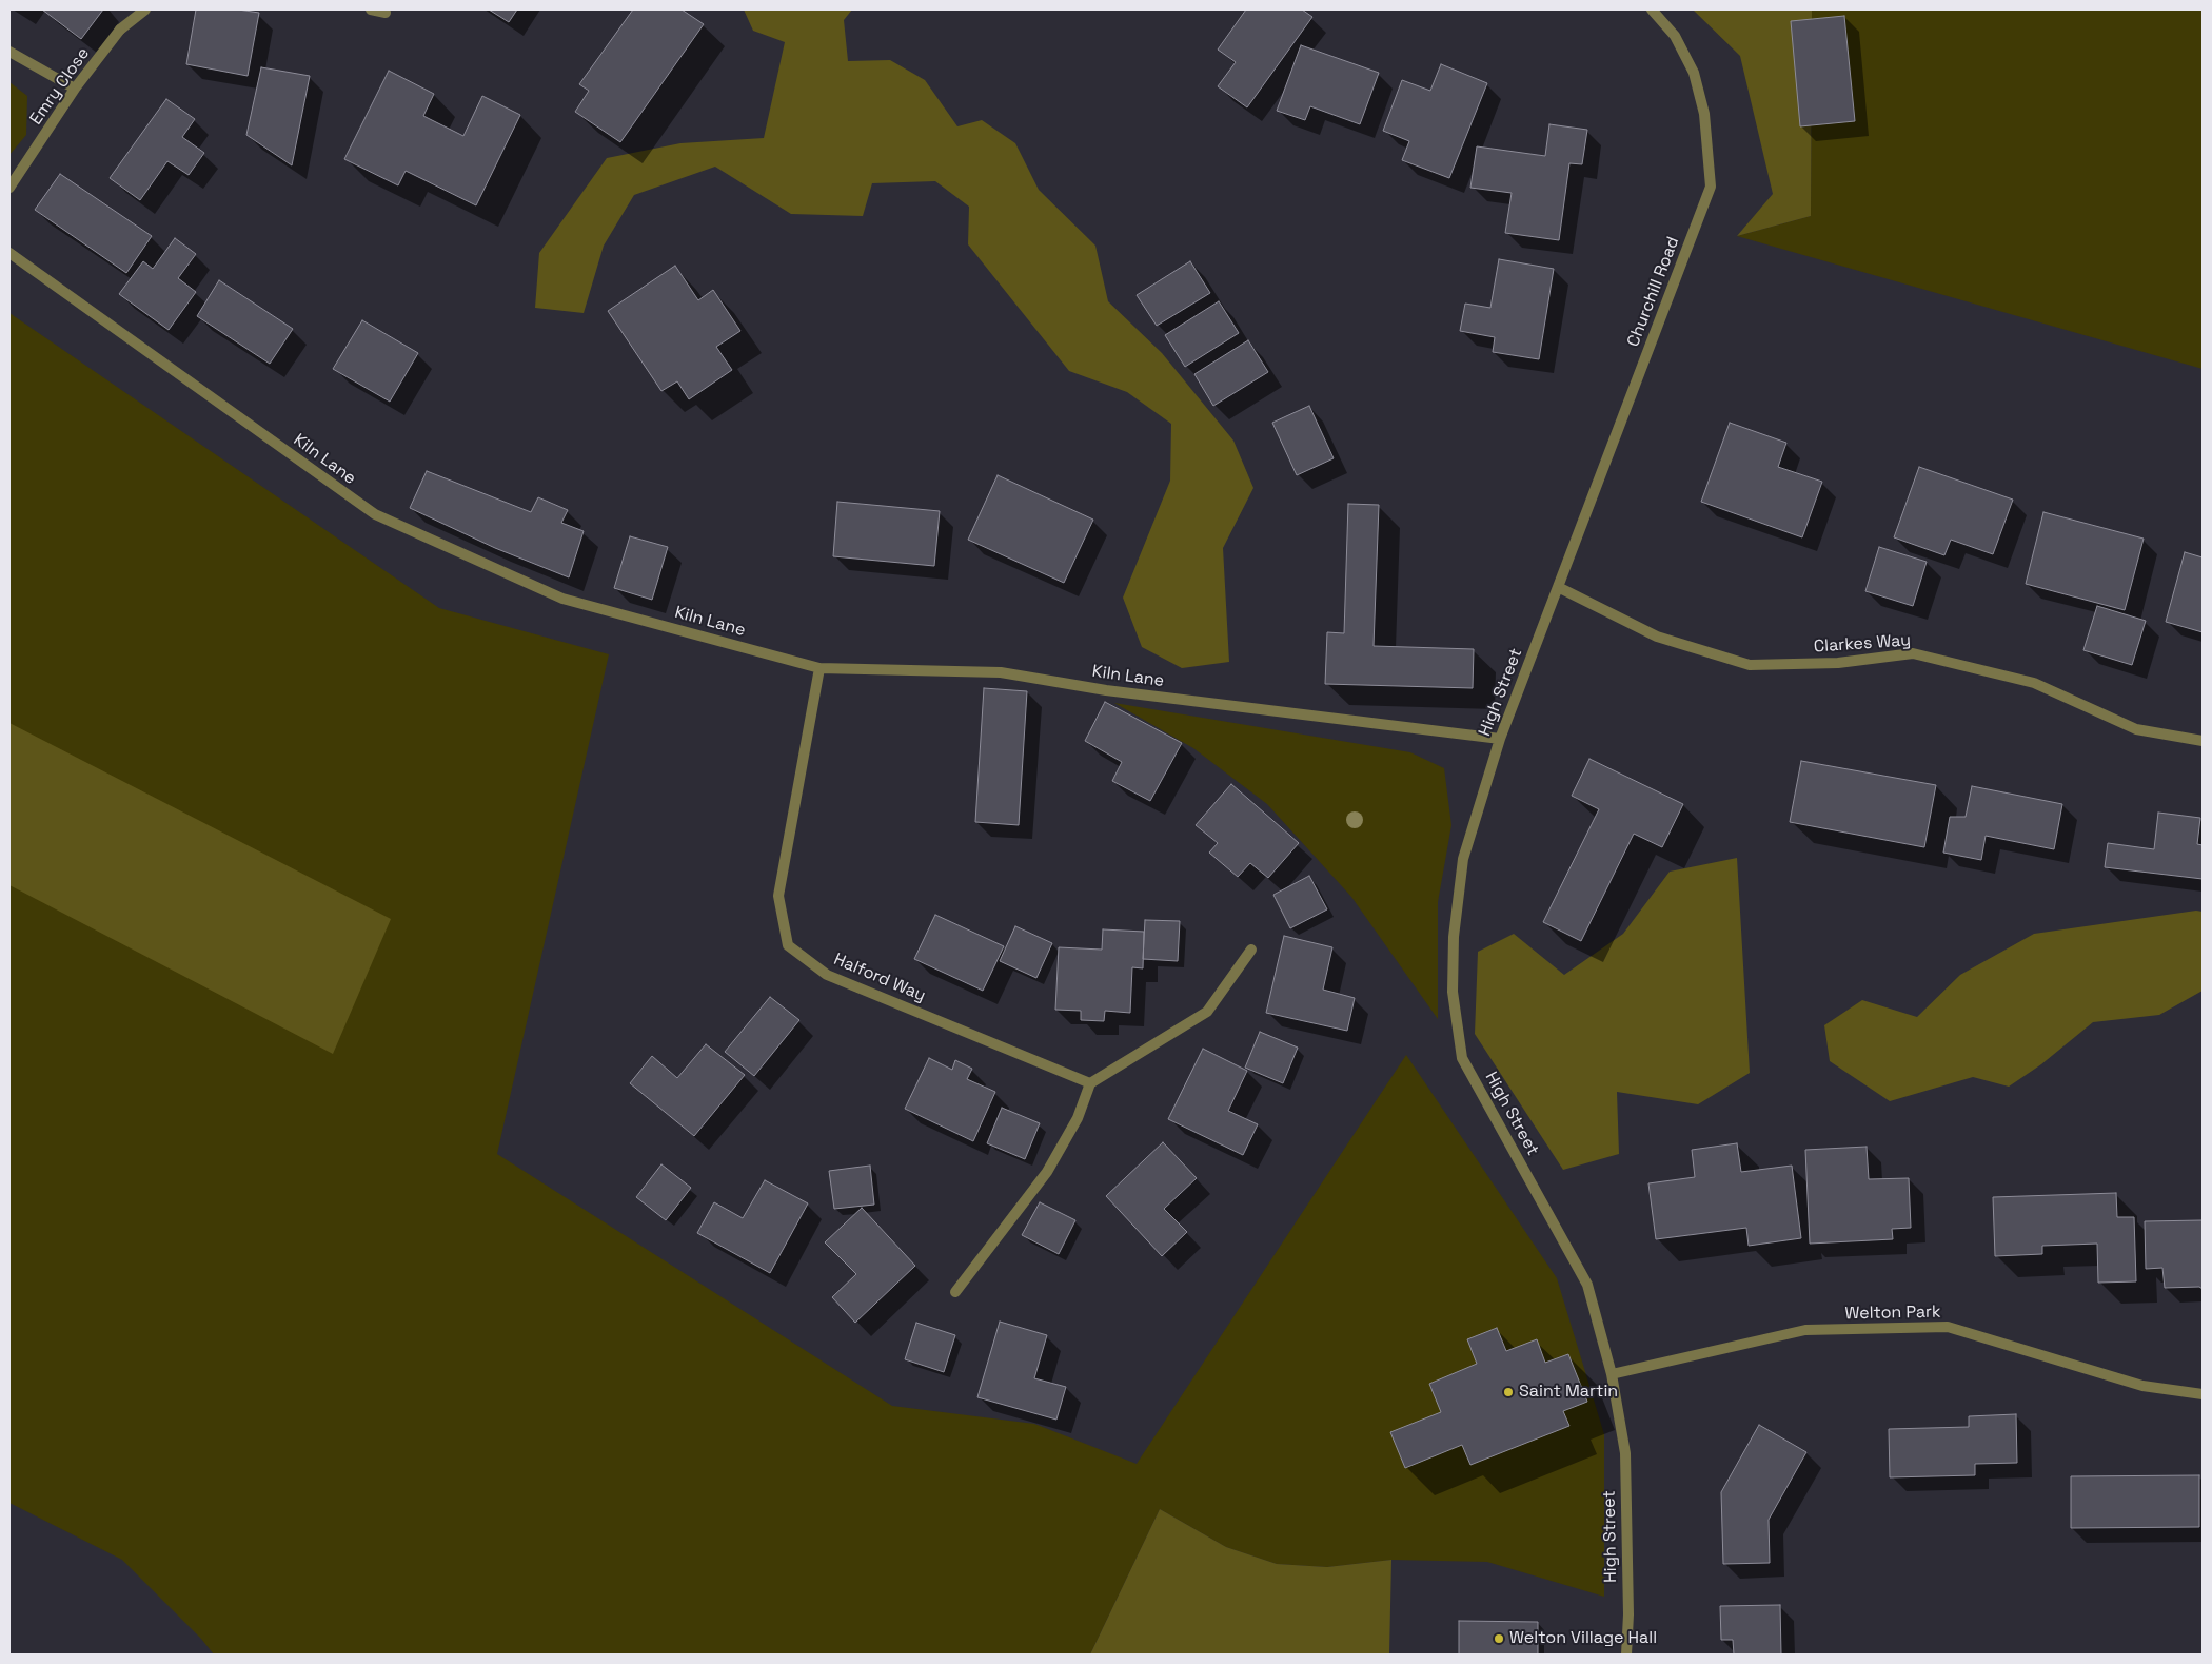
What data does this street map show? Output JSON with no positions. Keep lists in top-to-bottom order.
{
  "streets": {
    "street": [
      "Emry Close",
      "Churchill Road",
      "Kiln Lane",
      "Clarkes Way",
      "High Street",
      "Halford Way",
      "Welton Park"
    ]
  },
  "crossings": [
    ["Churchill Road", "Clarkes Way"],
    ["Churchill Road", "High Street"],
    ["Kiln Lane", "High Street"],
    ["Kiln Lane", "Halford Way"],
    ["Clarkes Way", "High Street"],
    ["High Street", "Welton Park"]
  ],
  "places": ["Saint Martin", "Welton Village Hall"]
}
